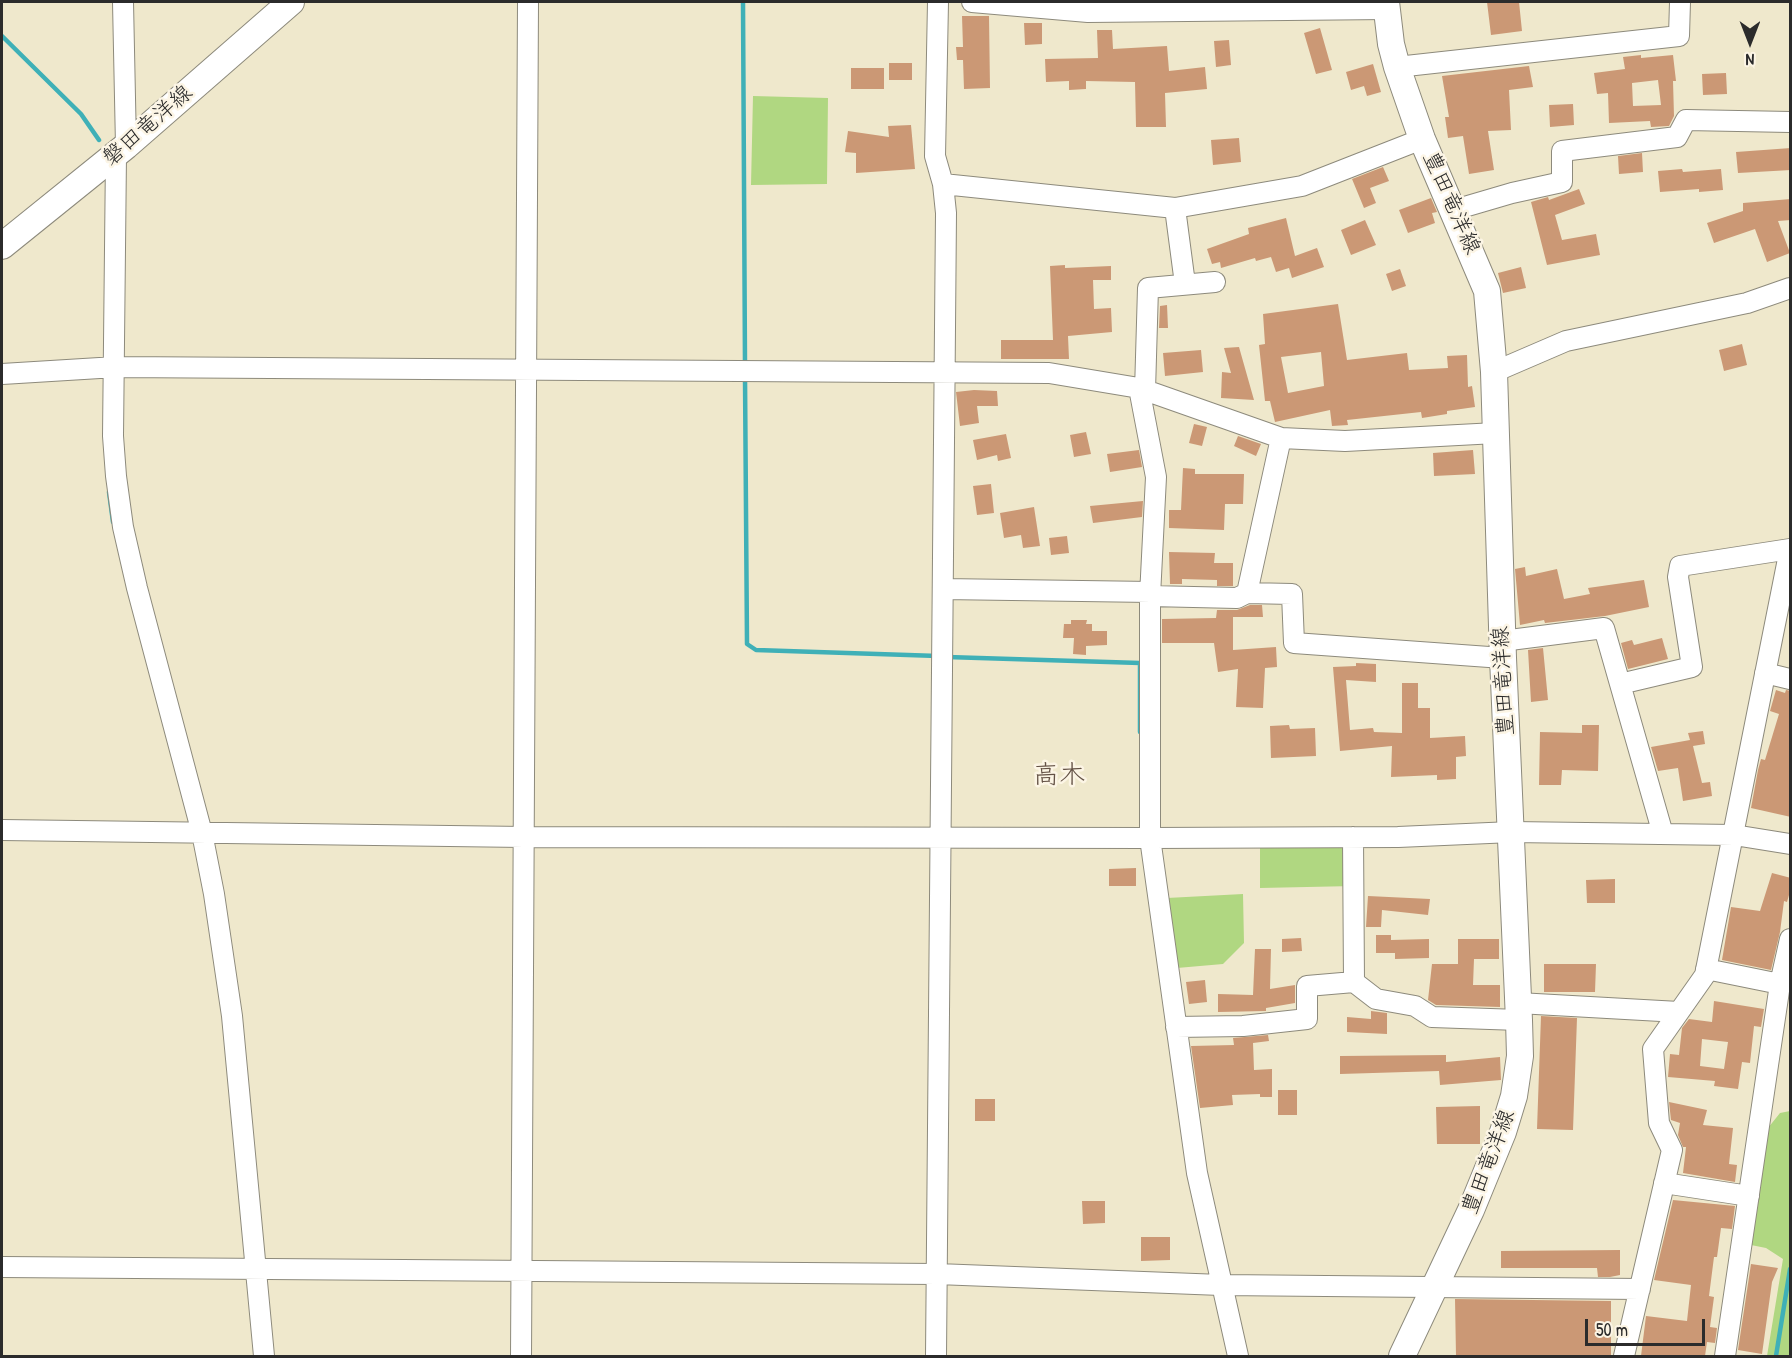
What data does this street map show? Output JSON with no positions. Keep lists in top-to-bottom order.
{
  "streets": {
    "main road": ["磐田竜洋線", "豊田竜洋線"]
  },
  "districts": ["高木"],
  "scale_bar": "50 m",
  "north": "bottom"
}
